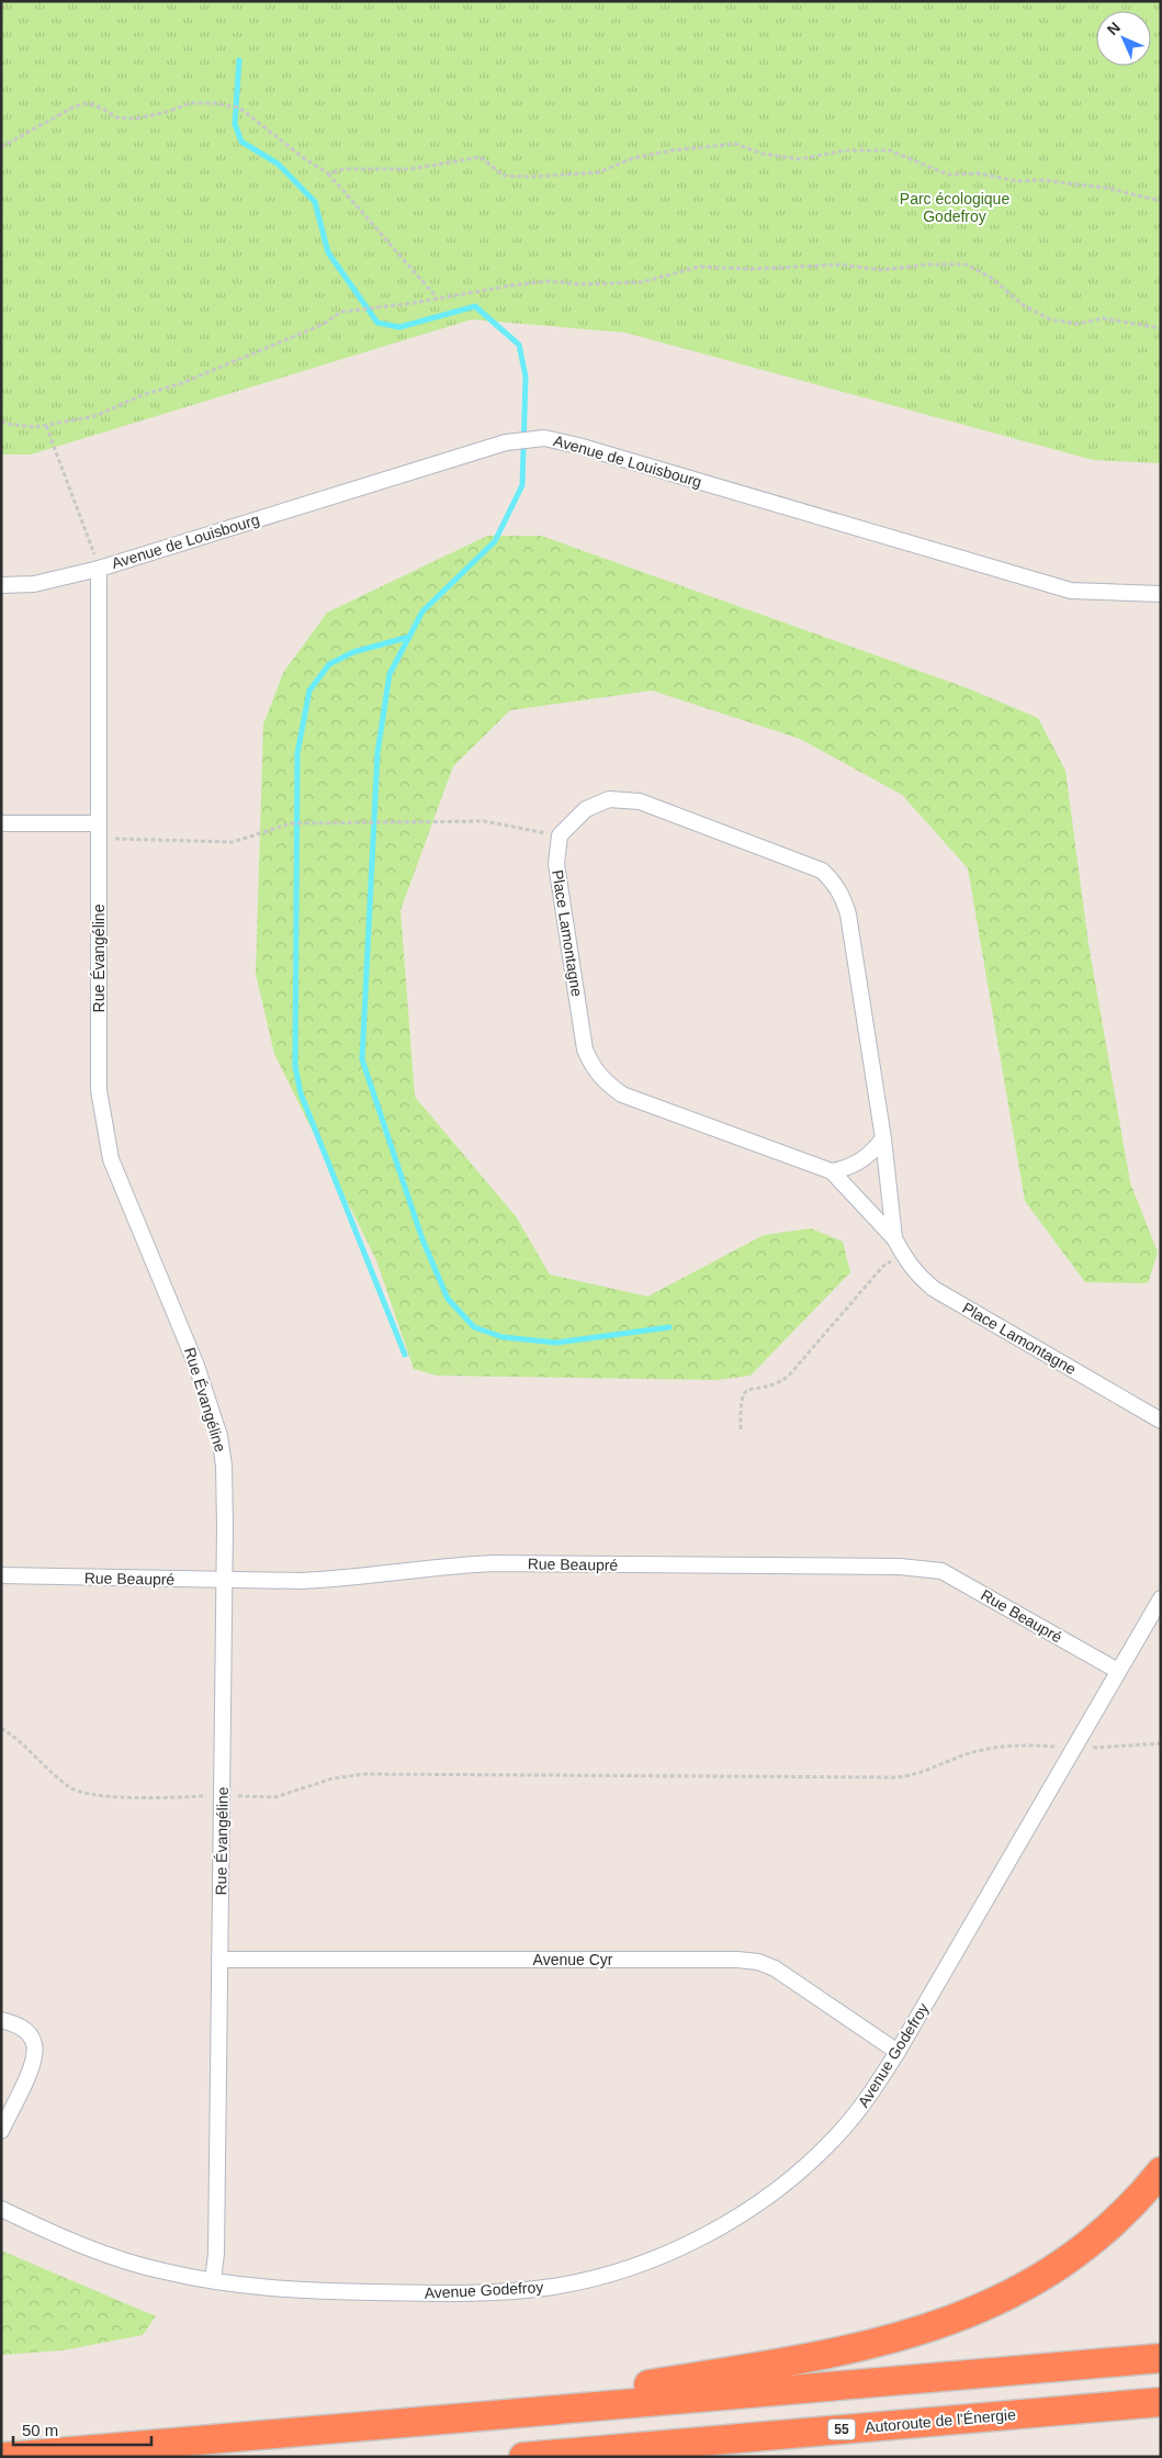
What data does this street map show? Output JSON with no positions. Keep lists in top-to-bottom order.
{
  "streets": {
    "highway": ["Autoroute de l'Énergie", "55"],
    "street": [
      "Avenue de Louisbourg",
      "Place Lamontagne",
      "Rue Évangéline",
      "Rue Beaupré",
      "Avenue Cyr",
      "Avenue Godefroy"
    ]
  },
  "crossings": [
    ["Avenue de Louisbourg", "Rue Évangéline"],
    ["Rue Évangéline", "Rue Beaupré"],
    ["Rue Évangéline", "Avenue Cyr"],
    ["Rue Évangéline", "Avenue Godefroy"],
    ["Rue Beaupré", "Avenue Godefroy"],
    ["Avenue Cyr", "Avenue Godefroy"]
  ],
  "parks": ["Parc écologique Godefroy"],
  "scale_bar": "50 m",
  "north": "top left"
}
